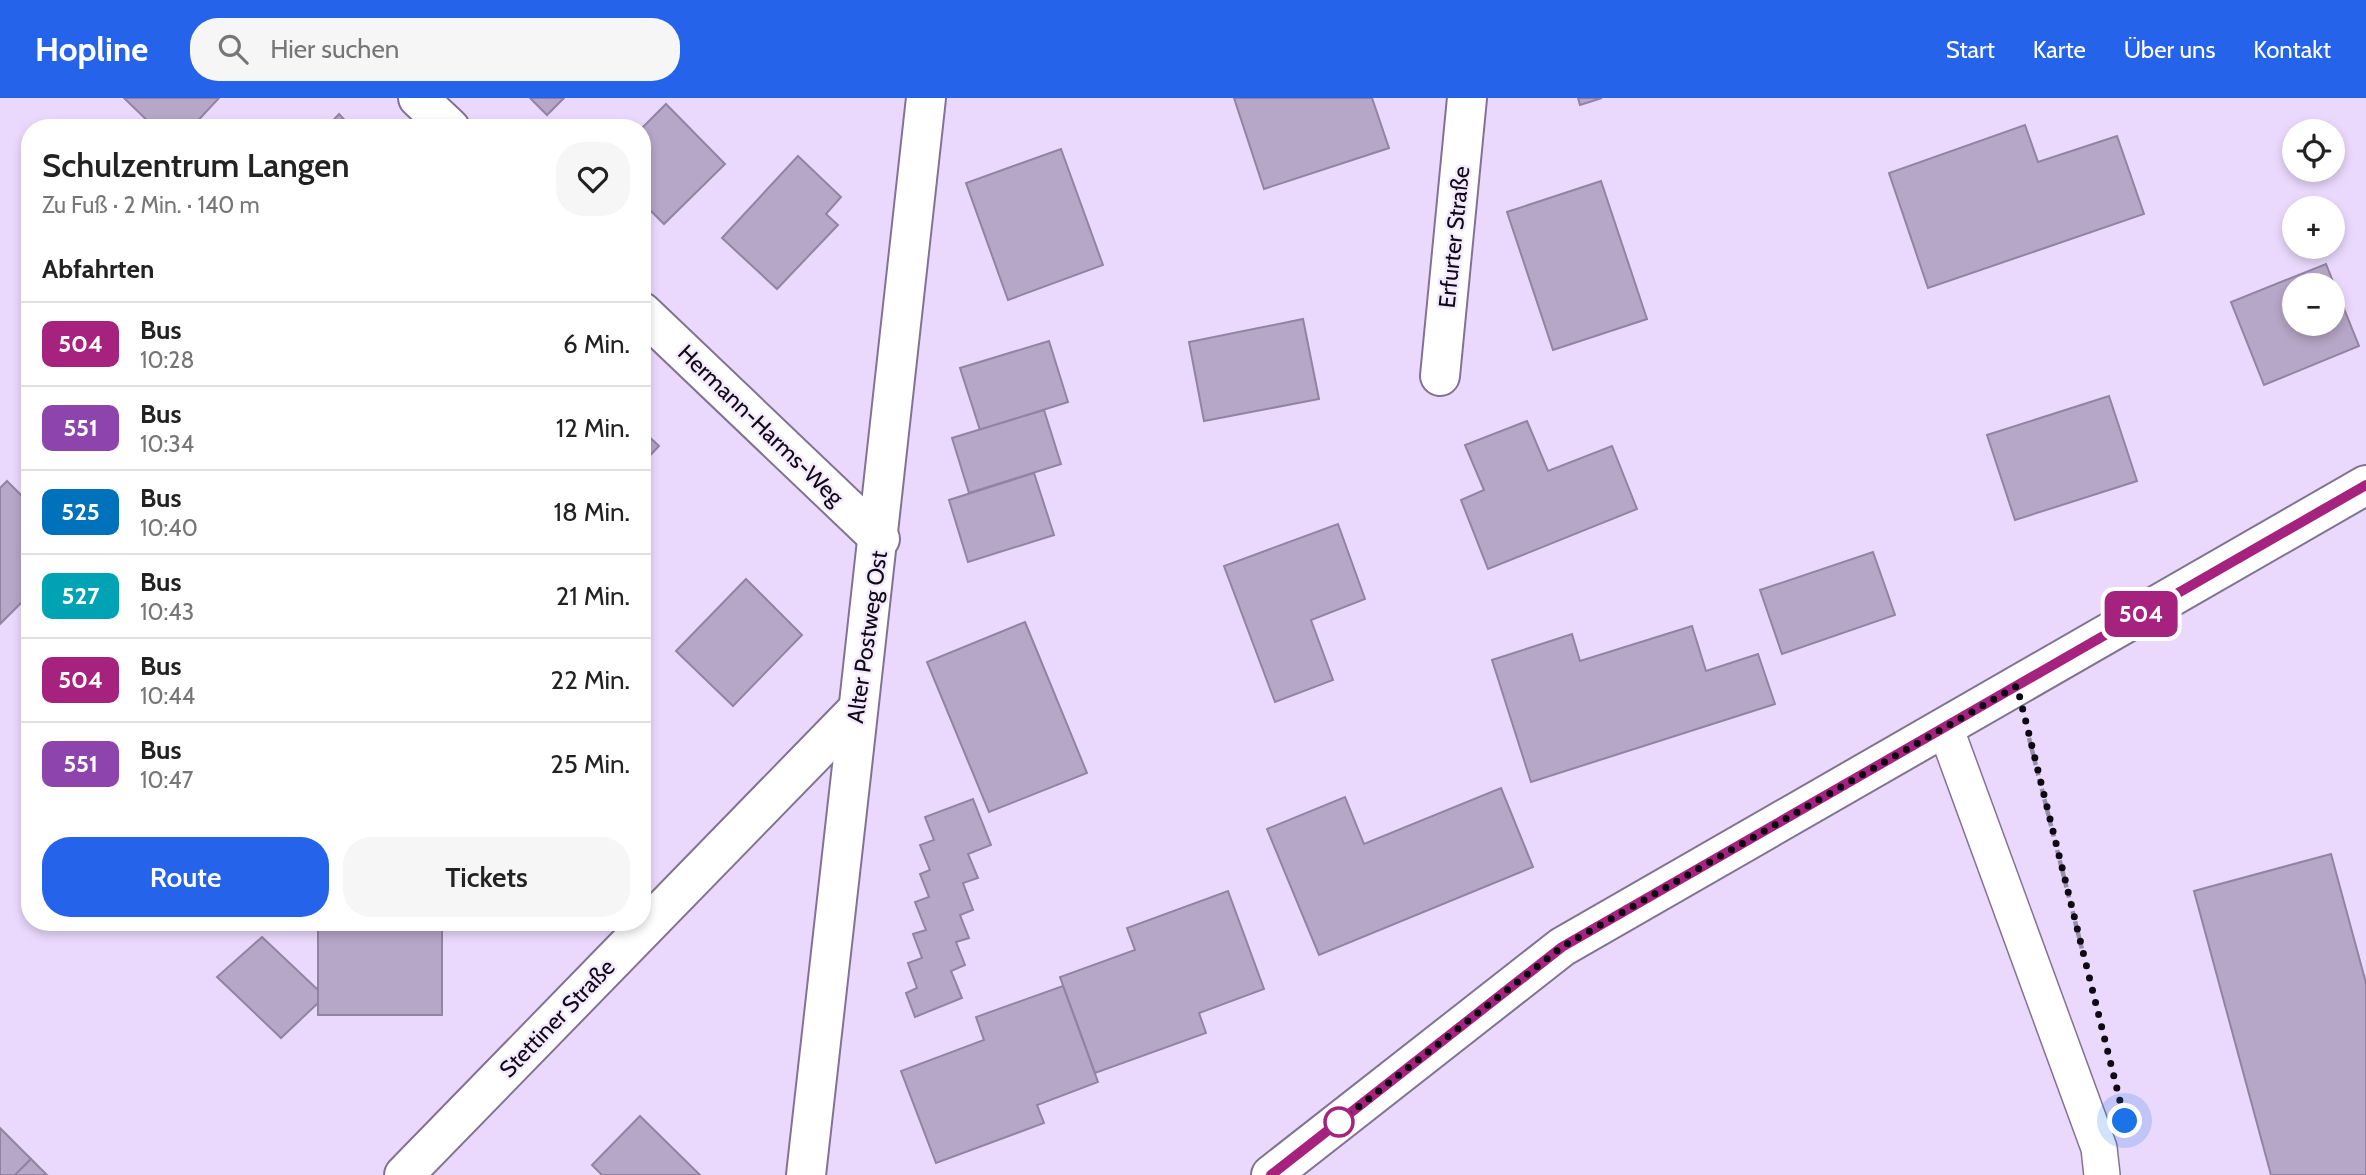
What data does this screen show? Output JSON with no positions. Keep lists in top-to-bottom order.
{
  "streets": {
    "street": [
      "Erfurter Straße",
      "Hermann-Harms-Weg",
      "Alter Postweg Ost",
      "Stettiner Straße"
    ]
  },
  "crossings": [
    ["Hermann-Harms-Weg", "Alter Postweg Ost"],
    ["Alter Postweg Ost", "Stettiner Straße"]
  ],
  "lines": ["bus line 504"],
  "page": {
    "header": "Hopline",
    "search": "Hier suchen",
    "nav": [
      "Start",
      "Karte",
      "Über uns",
      "Kontakt"
    ],
    "on_map": "504",
    "map_buttons": ["+", "−"],
    "heading": [
      ["Schulzentrum Langen", "Zu Fuß · 2 Min. · 140 m"],
      "Abfahrten"
    ],
    "list": [
      {
        "mark": "504",
        "name": "Bus",
        "note": "10:28",
        "value": "6 Min."
      },
      {
        "mark": "551",
        "name": "Bus",
        "note": "10:34",
        "value": "12 Min."
      },
      {
        "mark": "525",
        "name": "Bus",
        "note": "10:40",
        "value": "18 Min."
      },
      {
        "mark": "527",
        "name": "Bus",
        "note": "10:43",
        "value": "21 Min."
      },
      {
        "mark": "504",
        "name": "Bus",
        "note": "10:44",
        "value": "22 Min."
      },
      {
        "mark": "551",
        "name": "Bus",
        "note": "10:47",
        "value": "25 Min."
      }
    ],
    "buttons": ["Route", "Tickets"]
  }
}
